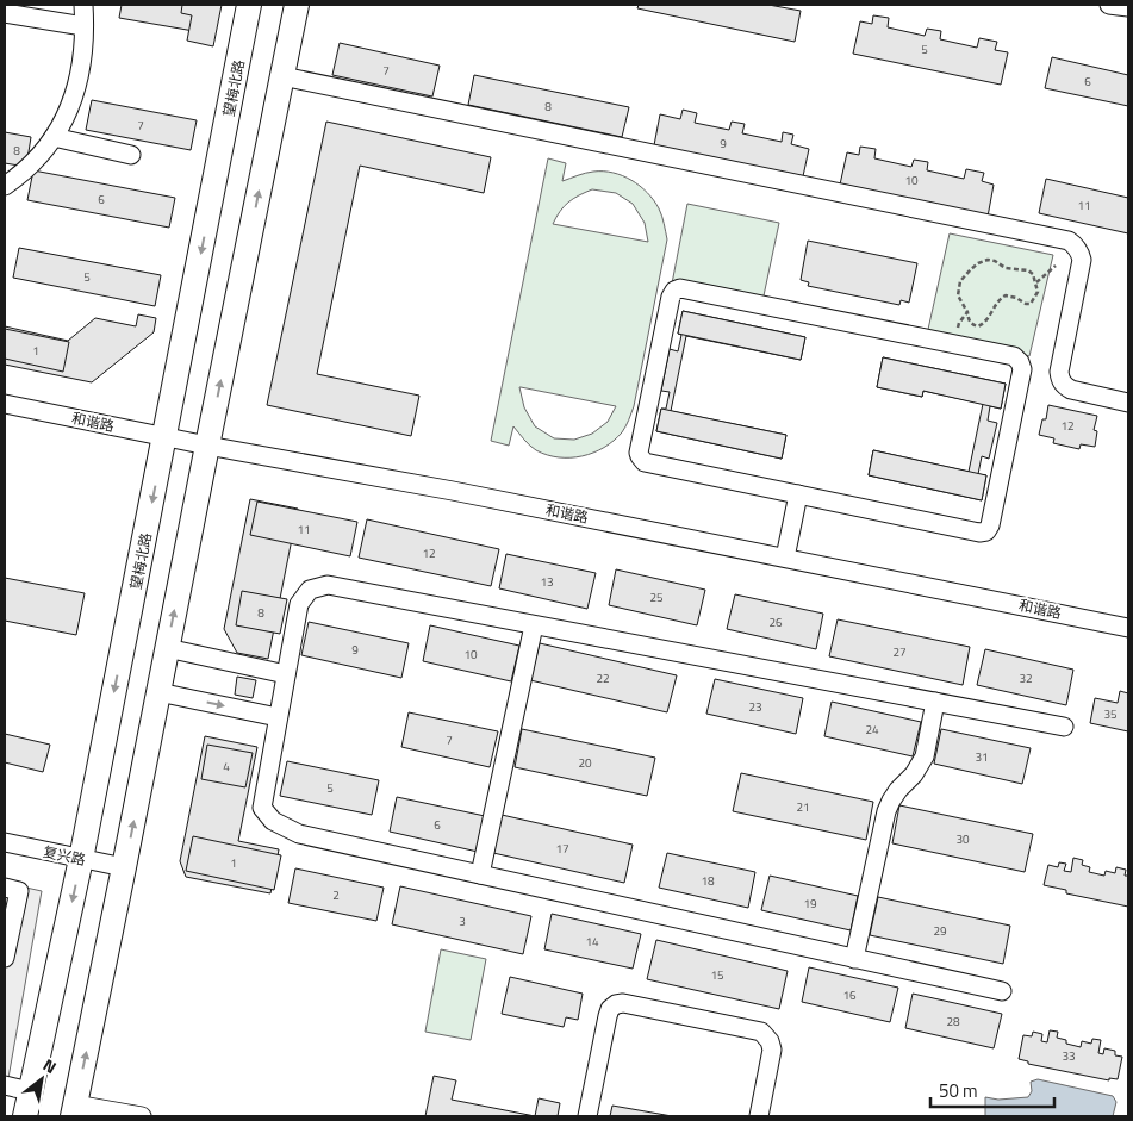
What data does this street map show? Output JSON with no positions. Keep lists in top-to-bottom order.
{
  "streets": {
    "main road": ["望梅北路"],
    "street": ["和谐路", "复兴路"]
  },
  "crossings": [
    ["望梅北路", "和谐路"],
    ["望梅北路", "复兴路"]
  ],
  "house_numbers": [
    "5",
    "7",
    "6",
    "8",
    "7",
    "9",
    "8",
    "10",
    "6",
    "11",
    "5",
    "1",
    "12",
    "11",
    "12",
    "13",
    "25",
    "8",
    "26",
    "9",
    "27",
    "10",
    "22",
    "32",
    "23",
    "35",
    "24",
    "7",
    "31",
    "20",
    "4",
    "5",
    "21",
    "6",
    "30",
    "17",
    "1",
    "18",
    "2",
    "19",
    "3",
    "29",
    "14",
    "15",
    "16",
    "28",
    "33"
  ],
  "scale_bar": "50 m",
  "north": "top right"
}
